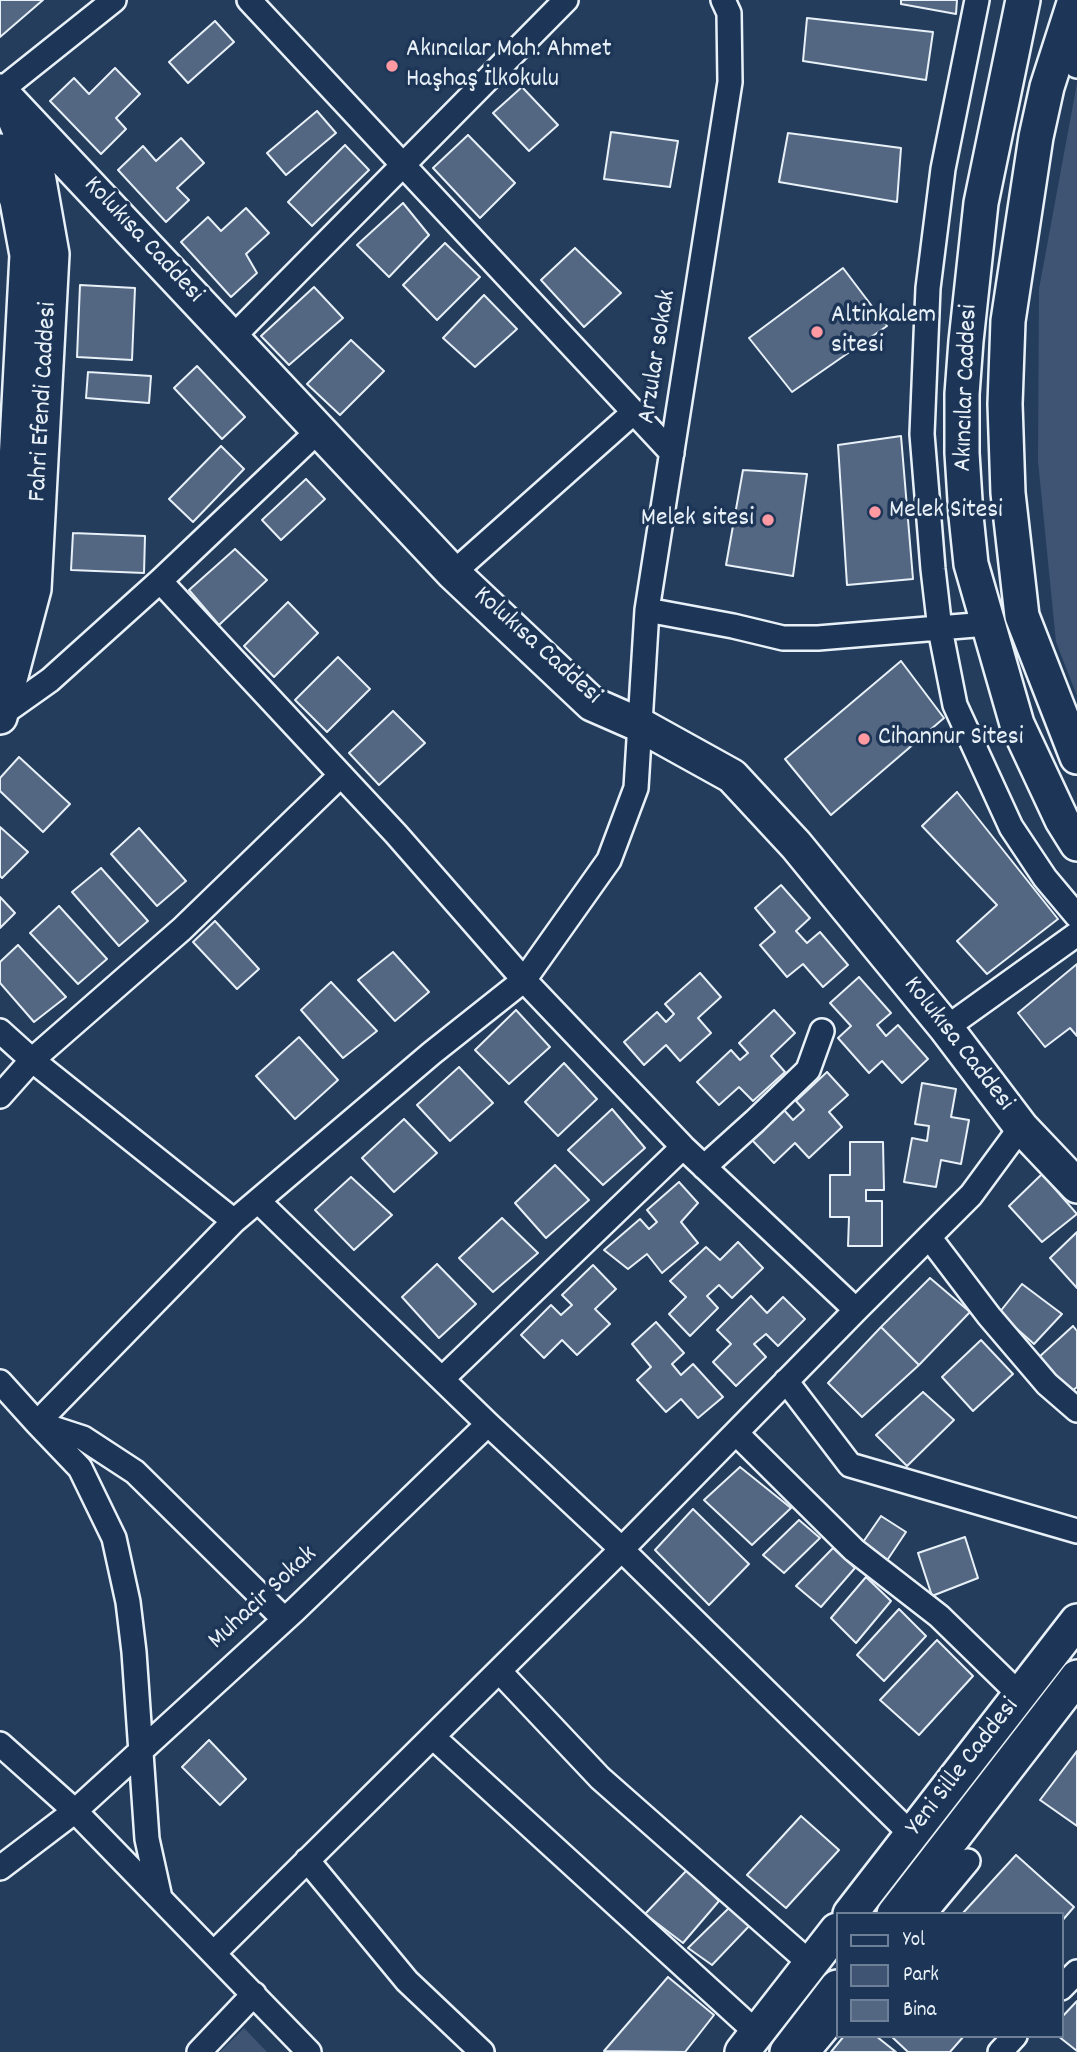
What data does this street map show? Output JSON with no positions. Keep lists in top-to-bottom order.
{
  "streets": {
    "street": [
      "Kolukısa Caddesi",
      "Arzular sokak",
      "Akıncılar Caddesi",
      "Fahri Efendi Caddesi",
      "Muhacir Sokak",
      "Yeni Sille Caddesi"
    ]
  },
  "crossings": [
    ["Kolukısa Caddesi", "Arzular sokak"],
    ["Kolukısa Caddesi", "Fahri Efendi Caddesi"]
  ],
  "places": [
    "Akıncılar Mah. Ahmet Haşhaş İlkokulu",
    "Altinkalem sitesi",
    "Melek Sitesi",
    "Melek sitesi",
    "Cihannur Sitesi"
  ],
  "legend": ["Yol", "Park", "Bina"]
}
